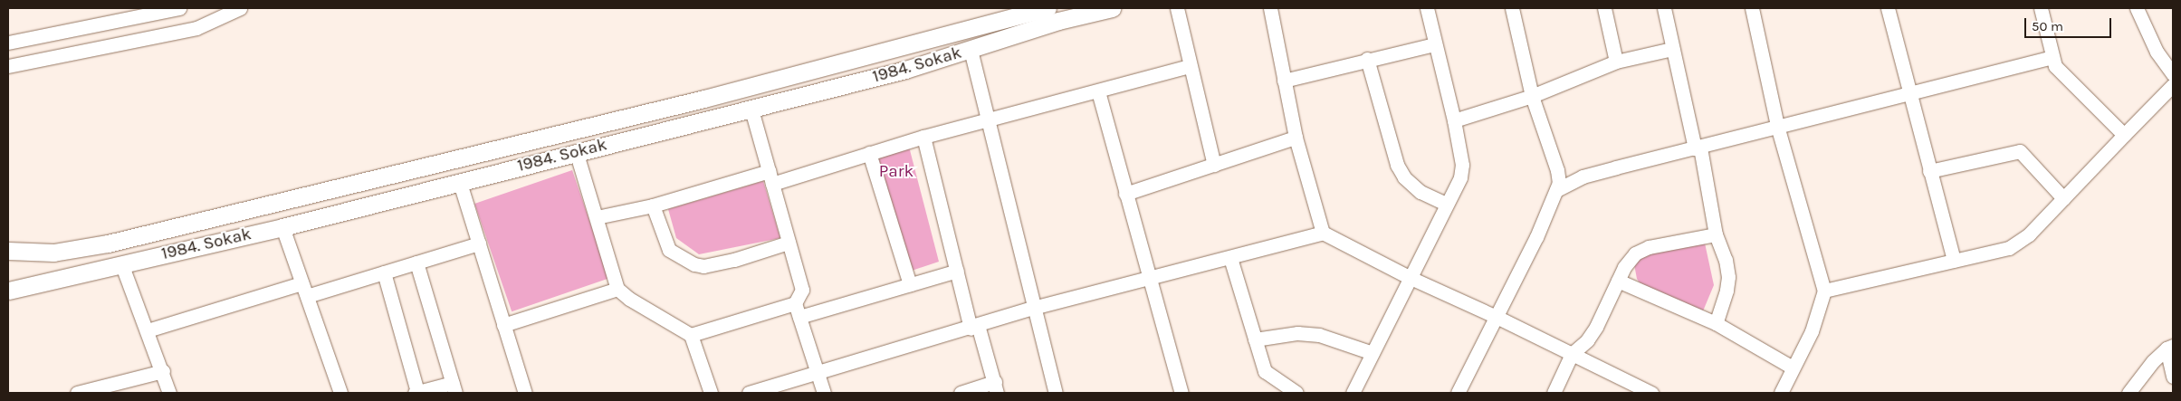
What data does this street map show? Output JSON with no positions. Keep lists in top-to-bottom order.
{
  "streets": {
    "main road": ["1984. Sokak"]
  },
  "parks": ["Park"],
  "scale_bar": "50 m"
}
